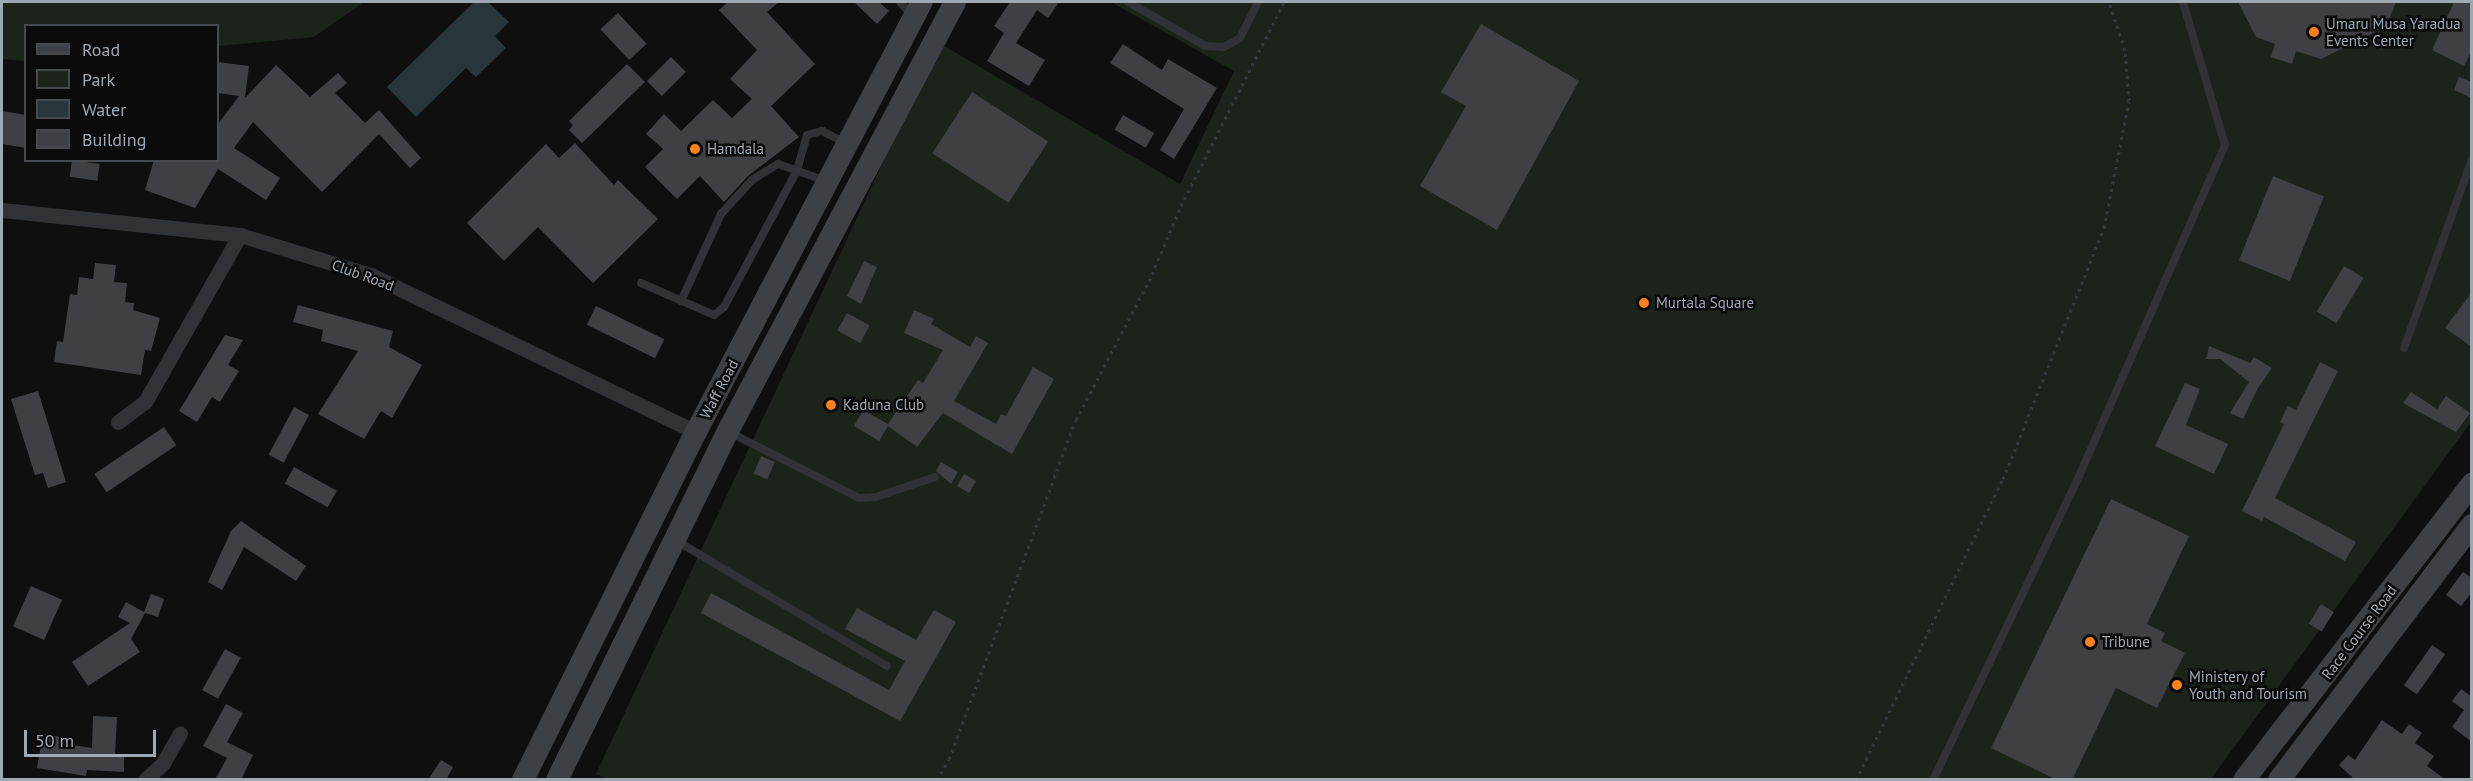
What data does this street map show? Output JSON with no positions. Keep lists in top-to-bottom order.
{
  "streets": {
    "street": ["Club Road", "Waff Road", "Race Course Road"]
  },
  "crossings": [
    ["Club Road", "Waff Road"]
  ],
  "places": [
    "Umaru Musa Yaradua Events Center",
    "Hamdala",
    "Murtala Square",
    "Kaduna Club",
    "Tribune",
    "Ministery of Youth and Tourism"
  ],
  "legend": [
    "Road",
    "Park",
    "Water",
    "Building"
  ],
  "scale_bar": "50 m"
}
